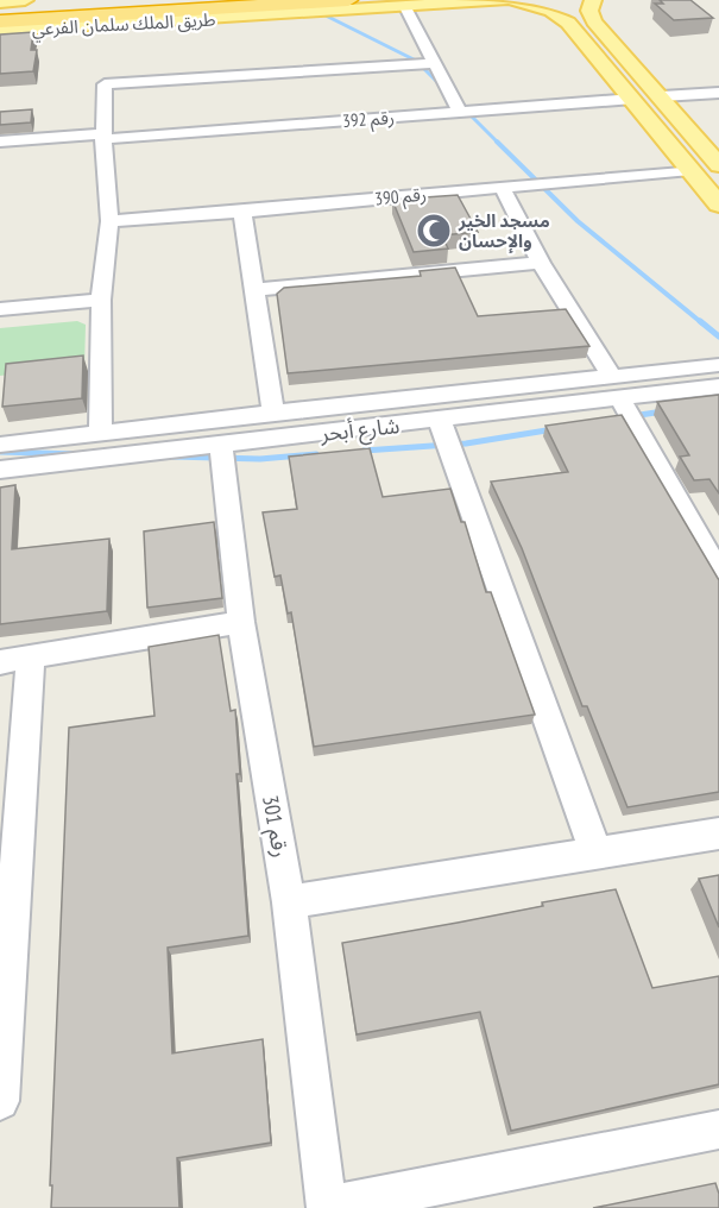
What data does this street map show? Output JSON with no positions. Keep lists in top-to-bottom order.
{
  "streets": {
    "main road": ["طريق الملك سلمان الفرعي"],
    "street": [
      "رقم 392",
      "رقم 390",
      "شارع أبحر",
      "رقم 301"
    ]
  },
  "crossings": [
    ["شارع أبحر", "رقم 301"]
  ],
  "places": {
    "mosque": ["مسجد الخير والإحسان"]
  }
}
